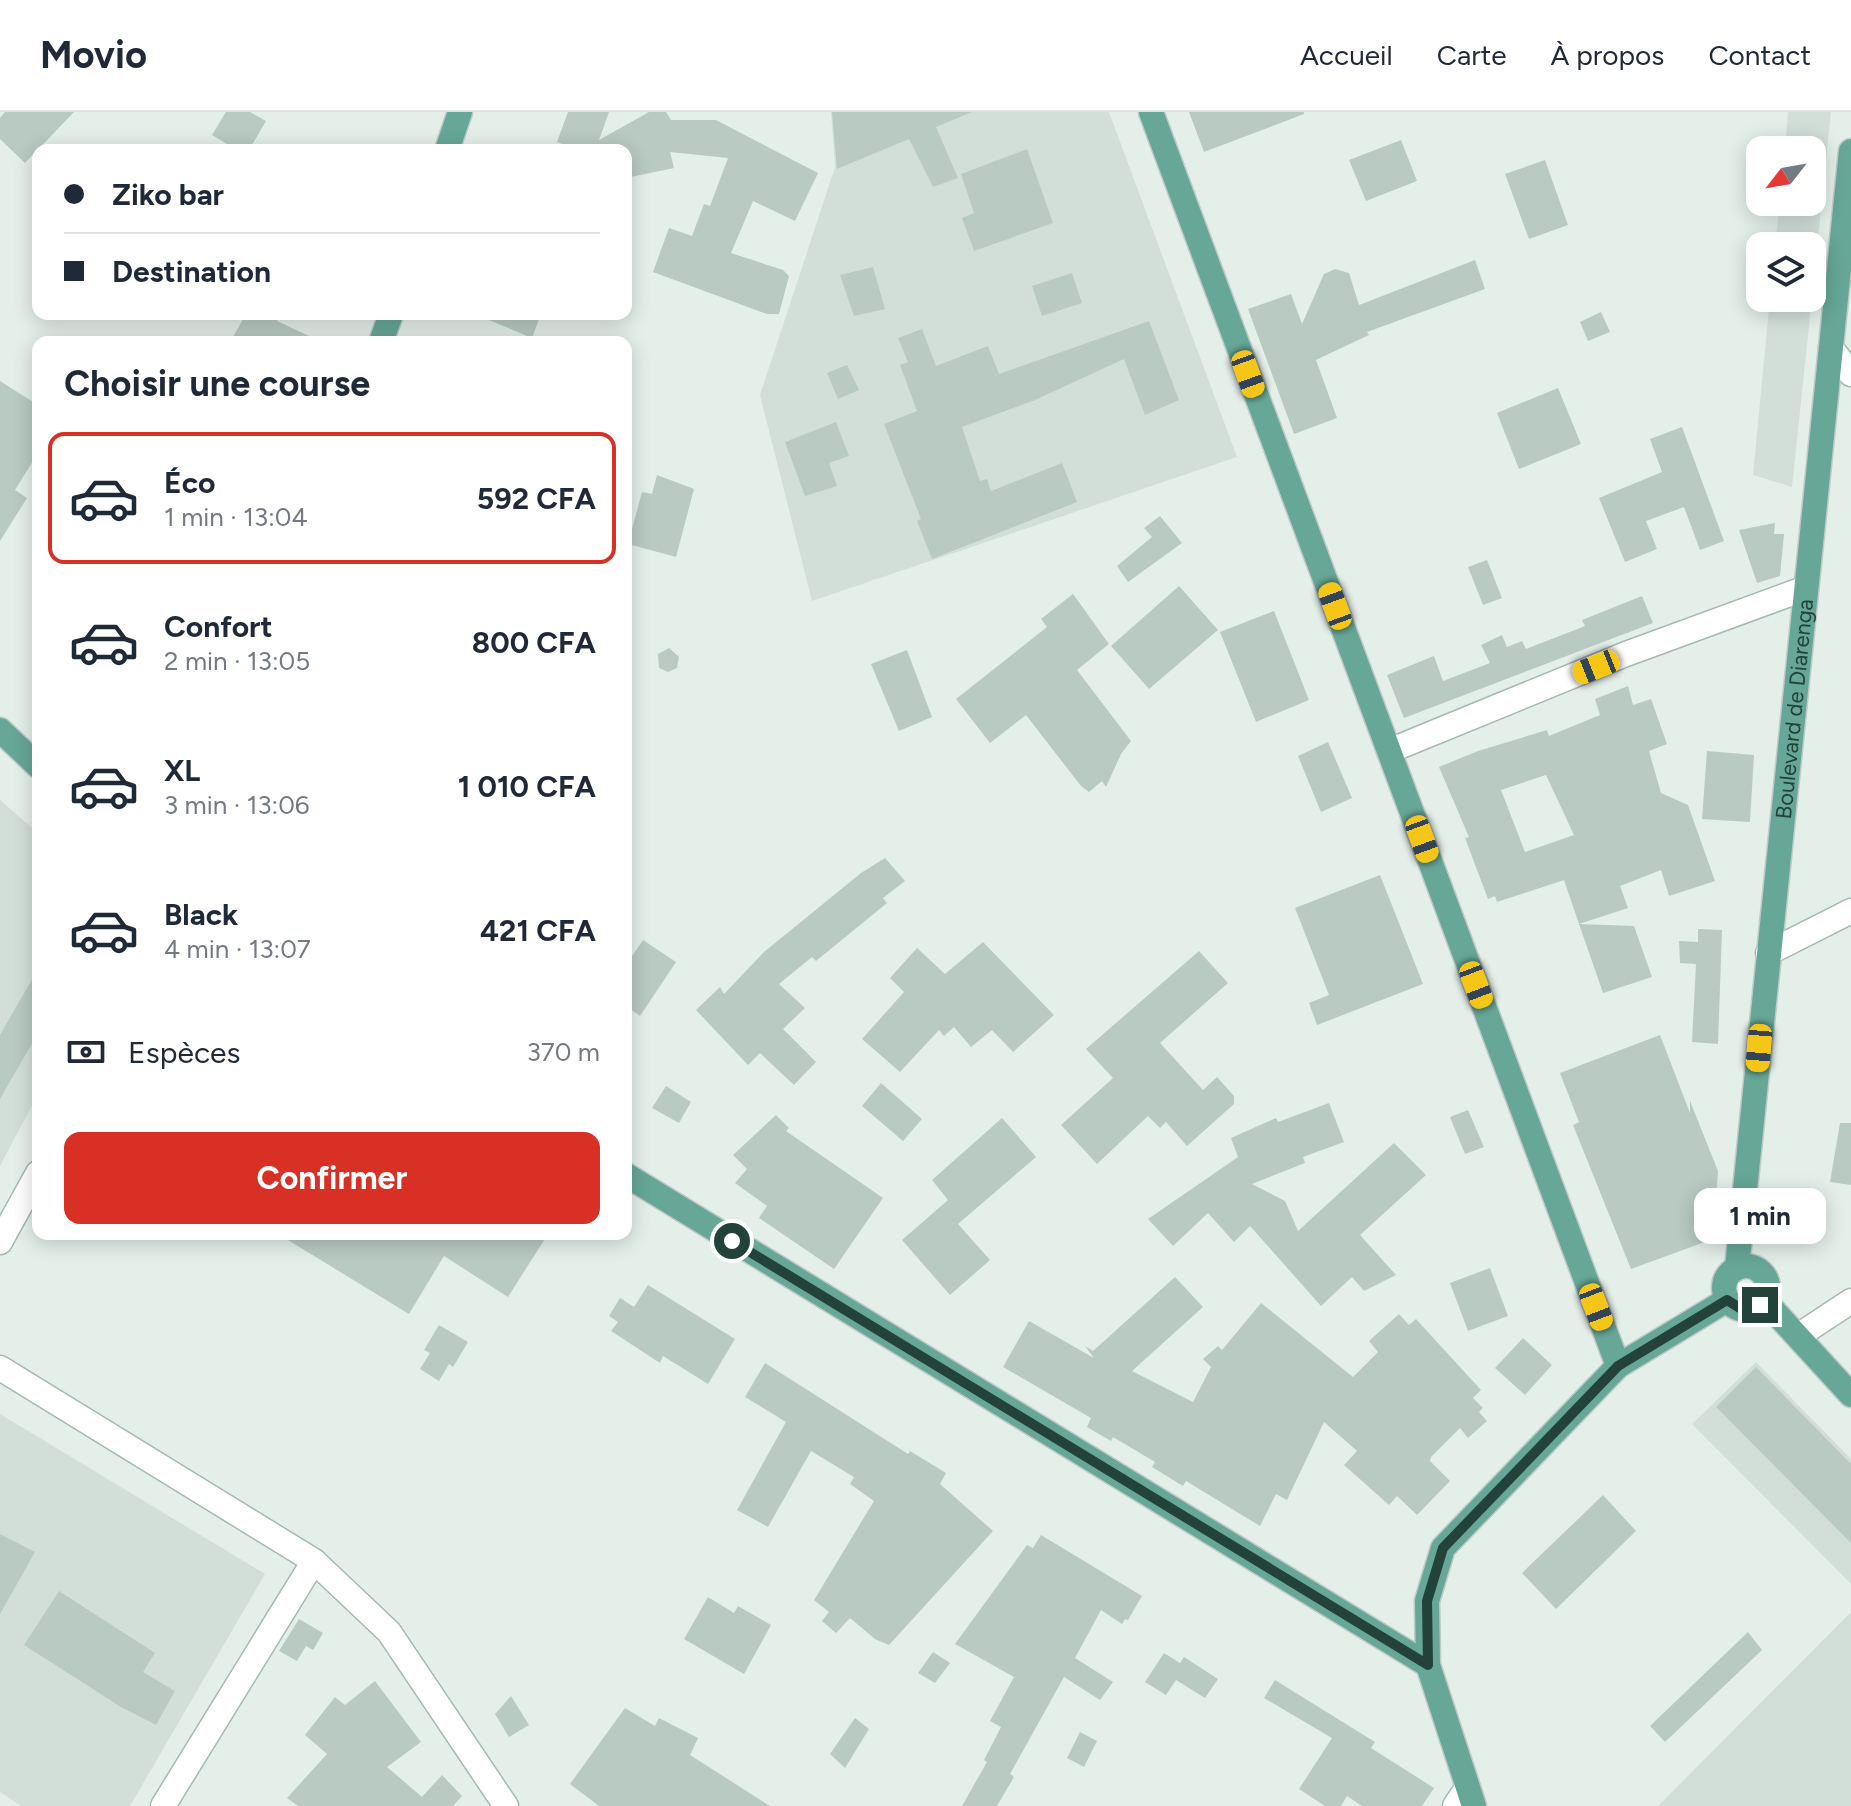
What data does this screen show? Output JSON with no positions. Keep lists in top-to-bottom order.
{
  "streets": {
    "main road": ["Boulevard de Diarenga"]
  },
  "north": "bottom left",
  "page": {
    "header": "Movio",
    "nav": [
      "Accueil",
      "Carte",
      "À propos",
      "Contact"
    ],
    "banner": ["Ziko bar", "Destination"],
    "heading": "Choisir une course",
    "list": [
      {
        "name": "Éco",
        "note": "1 min · 13:04",
        "value": "592 CFA"
      },
      {
        "name": "Confort",
        "note": "2 min · 13:05",
        "value": "800 CFA"
      },
      {
        "name": "XL",
        "note": "3 min · 13:06",
        "value": "1 010 CFA"
      },
      {
        "name": "Black",
        "note": "4 min · 13:07",
        "value": "421 CFA"
      }
    ],
    "pay": ["Espèces", "370 m"],
    "buttons": "Confirmer",
    "bubble": "1 min"
  }
}
